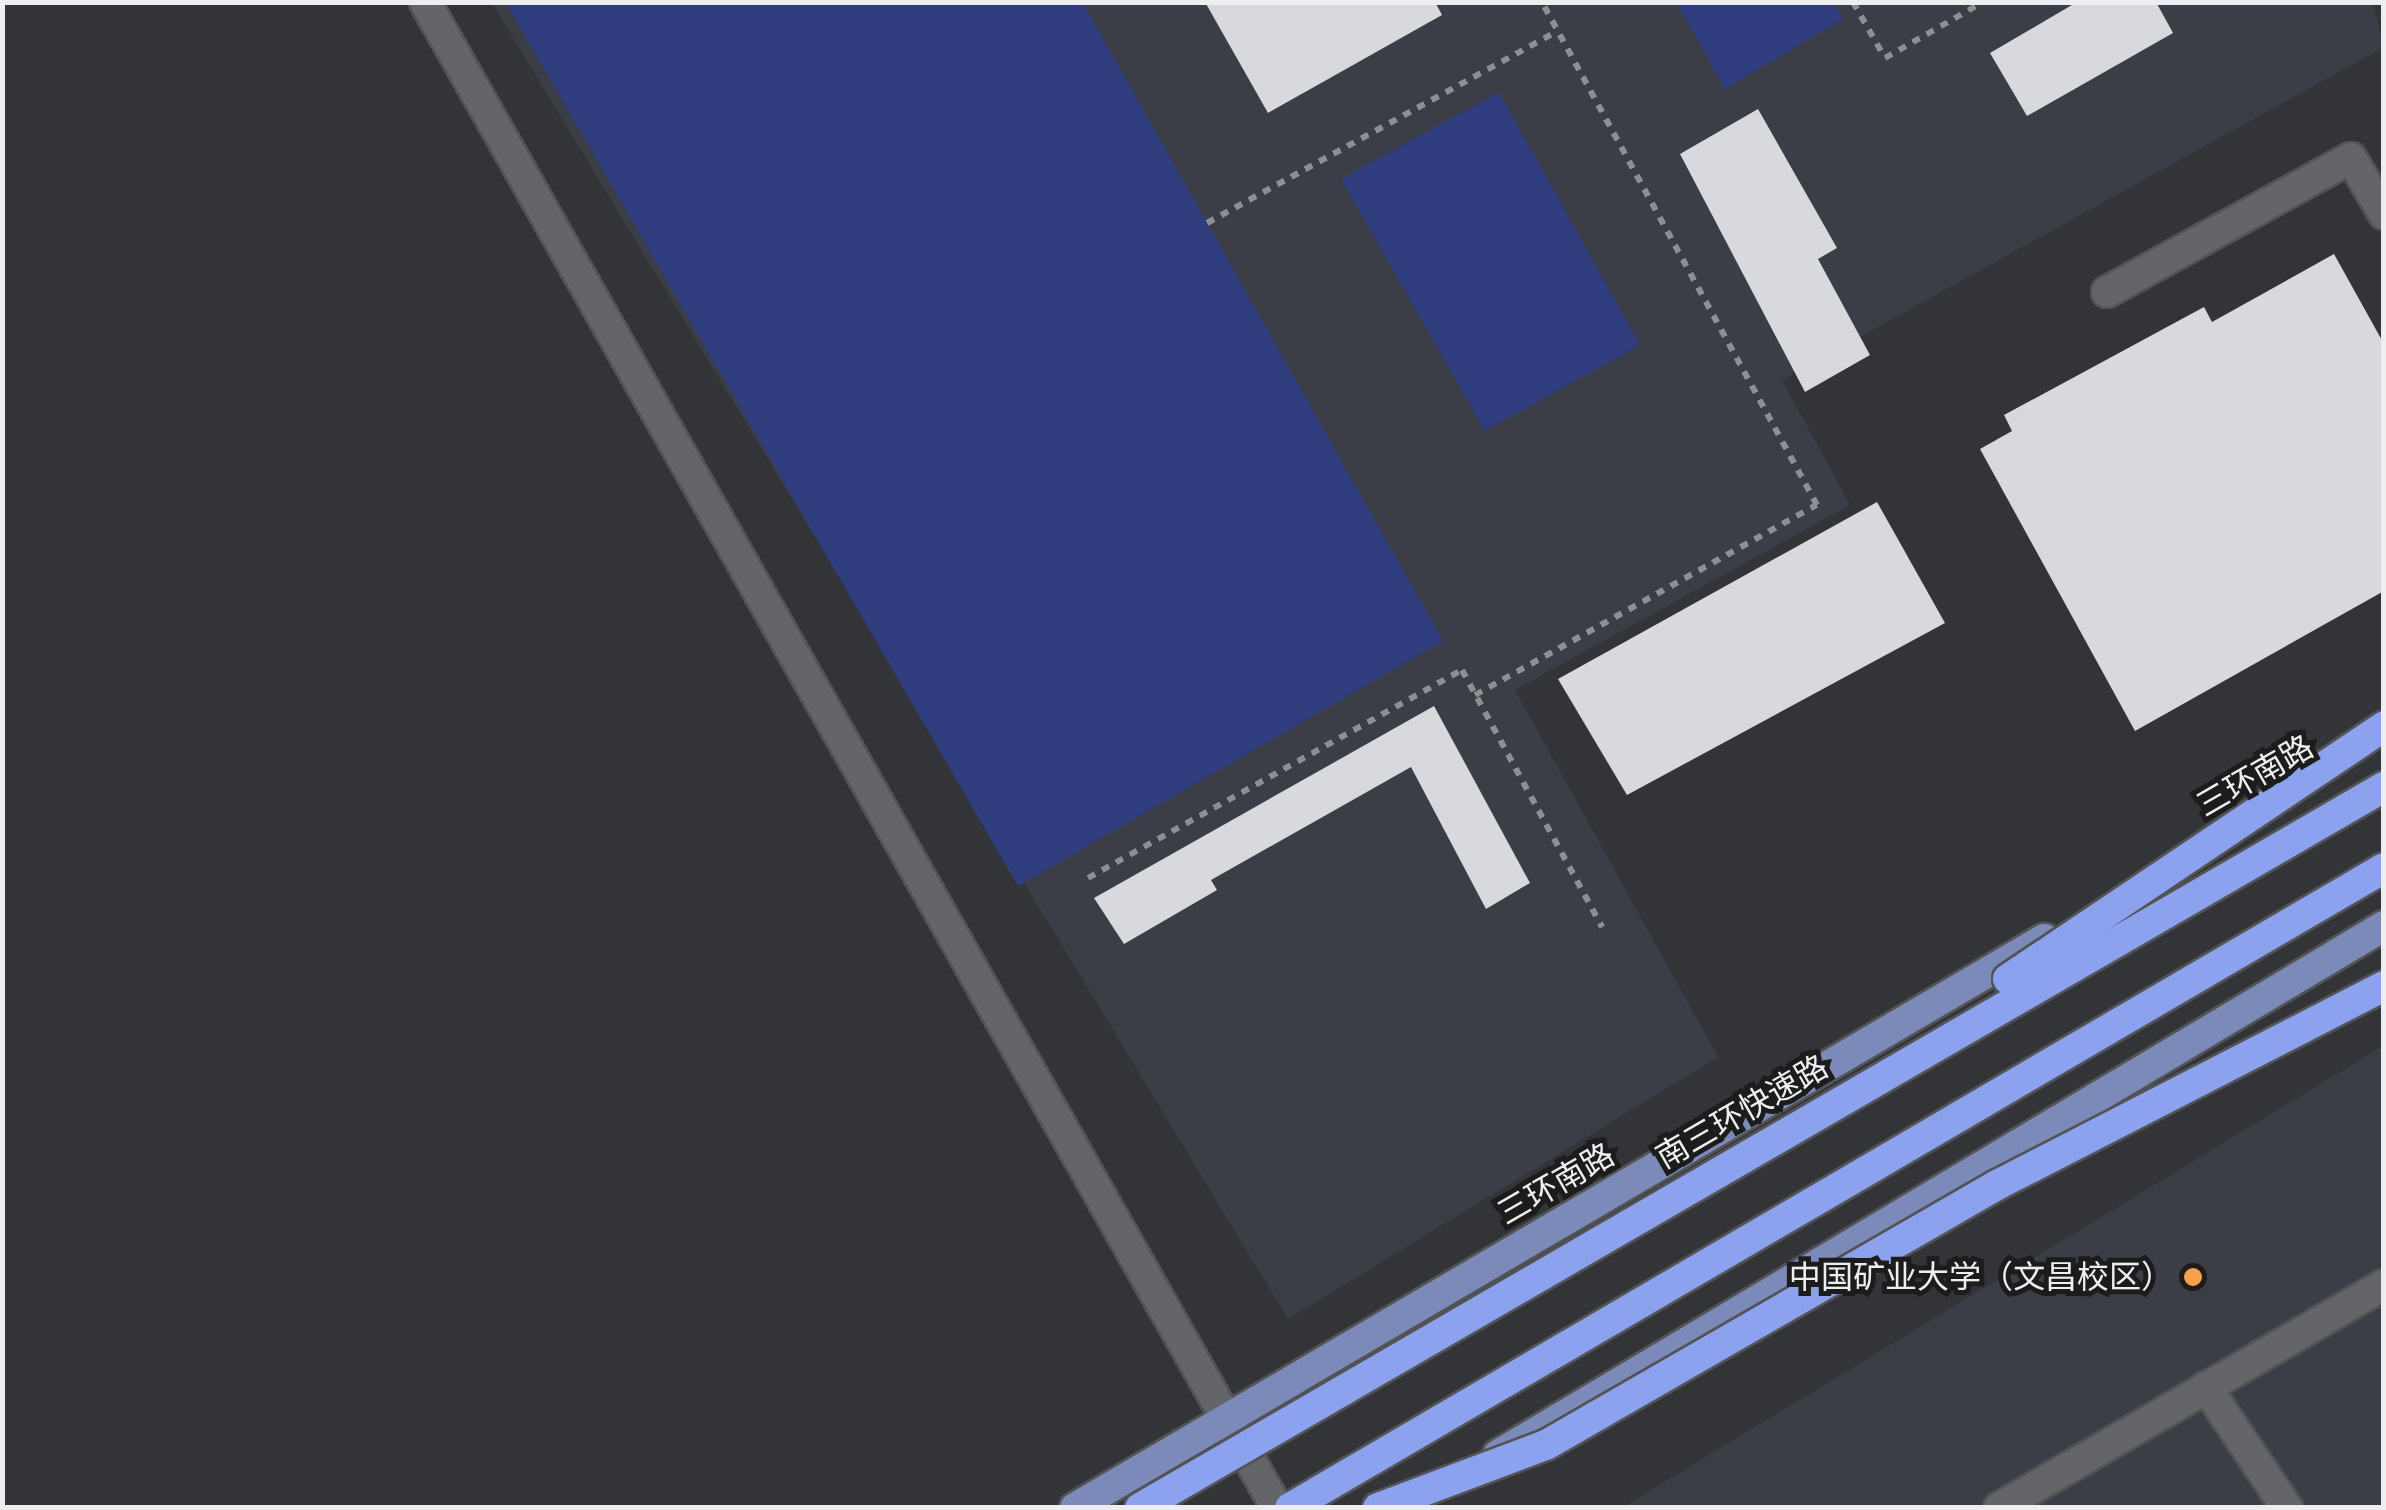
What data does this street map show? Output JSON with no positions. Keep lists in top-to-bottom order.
{
  "streets": {
    "highway": ["南三环快速路"],
    "main road": ["三环南路"]
  },
  "places": ["中国矿业大学（文昌校区）"]
}
